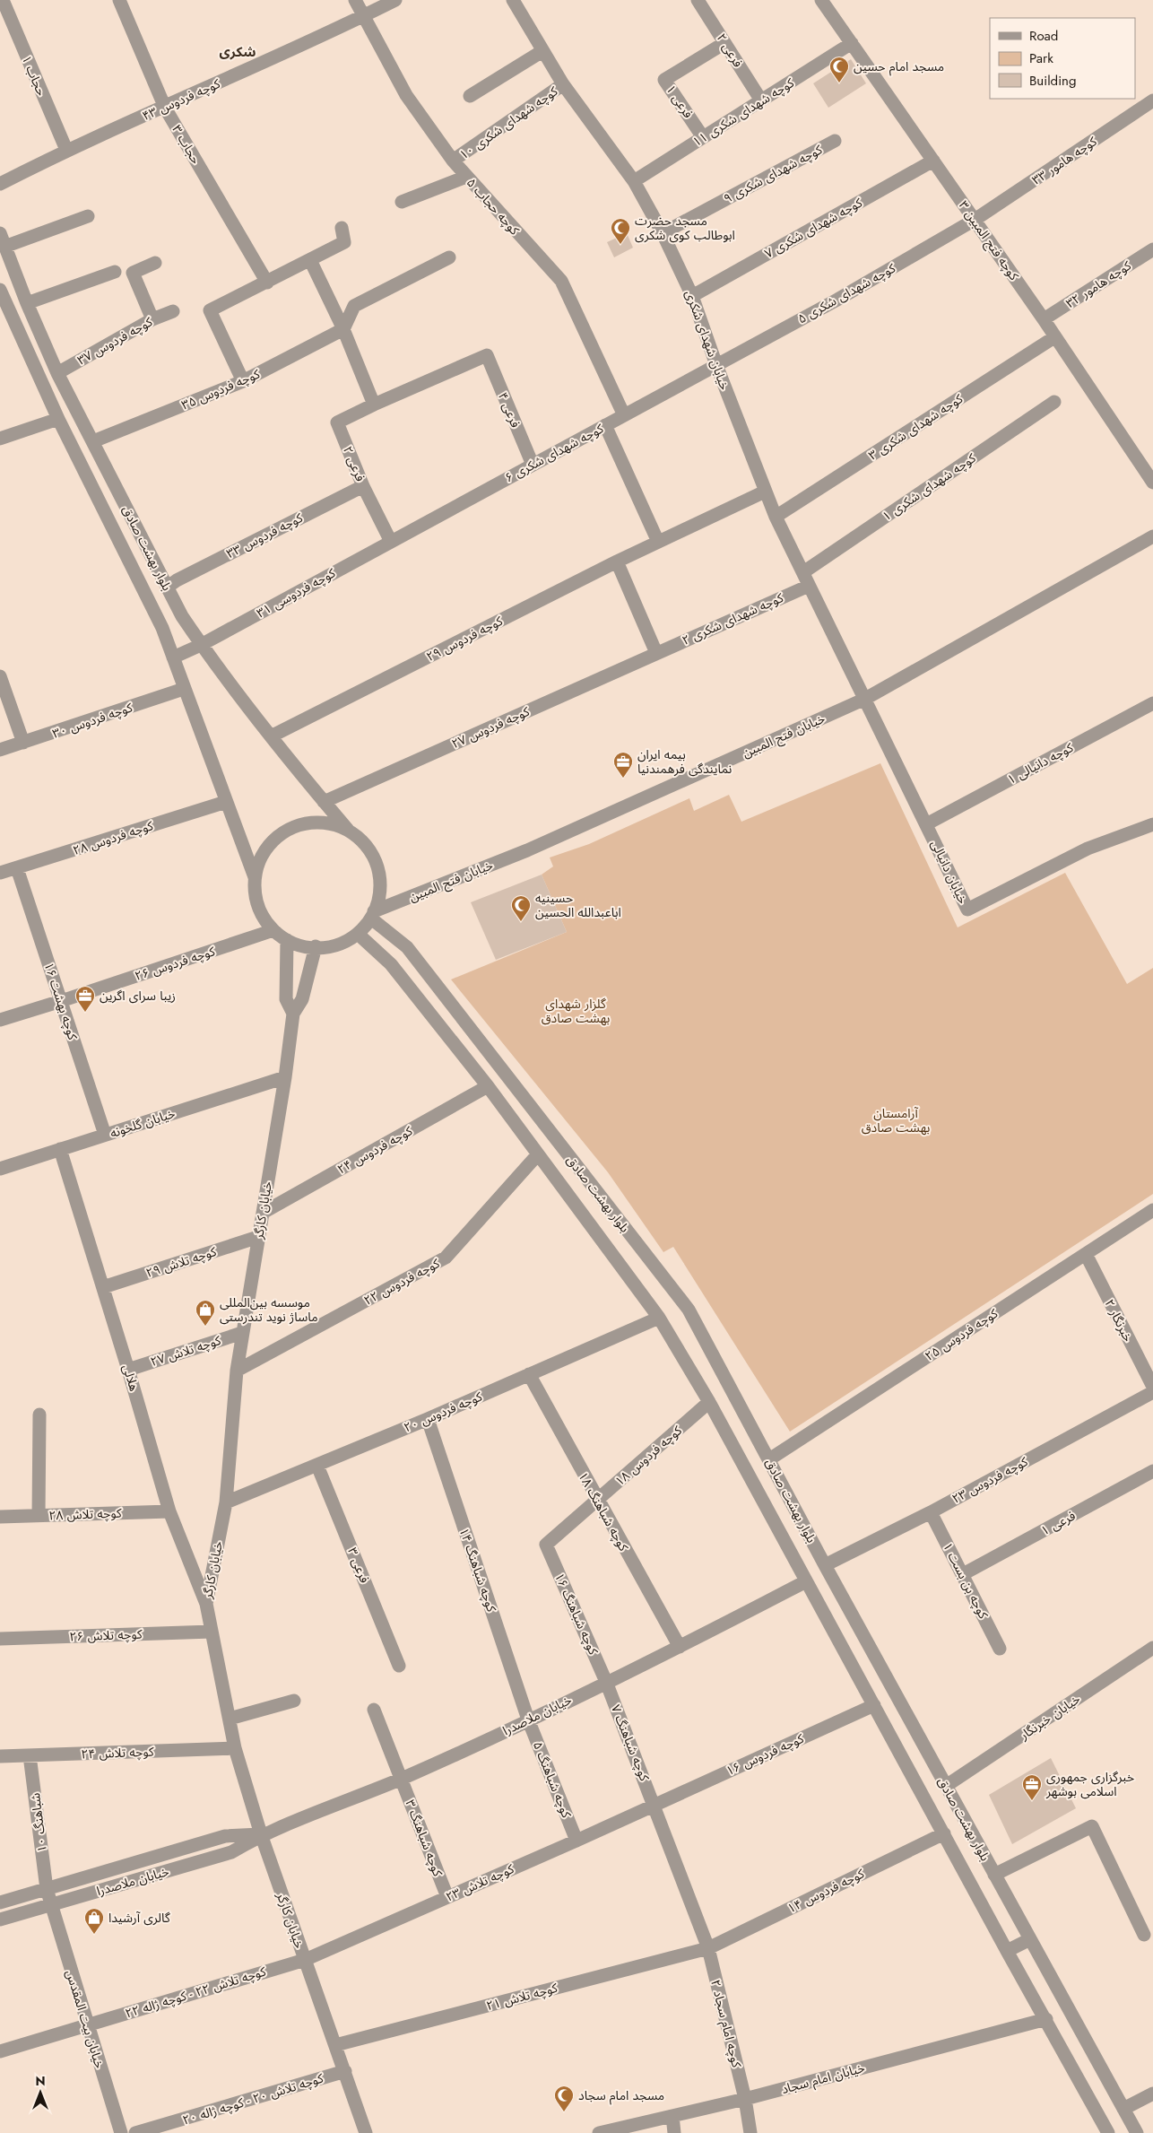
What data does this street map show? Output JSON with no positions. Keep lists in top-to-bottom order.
{
  "streets": {
    "street": [
      "فرعی ۲",
      "حجاب ۱",
      "کوچه فردوس ۴۳",
      "فرعی ۱",
      "کوچه شهدای شکری ۱۱",
      "کوچه شهدای شکری ۱۰",
      "حجاب ۳",
      "کوچه هامور ۳۳",
      "کوچه شهدای شکری ۹",
      "کوچه حجاب ۵",
      "کوچه شهدای شکری ۷",
      "کوچه فتح المبین ۳",
      "کوچه هامور ۳۲",
      "کوچه شهدای شکری ۵",
      "خیابان شهدای شکری",
      "کوچه فردوس ۳۷",
      "کوچه فردوس ۳۵",
      "فرعی ۴",
      "کوچه شهدای شکری ۳",
      "کوچه شهدای شکری ۶",
      "کوچه شهدای شکری ۱",
      "کوچه فردوس ۳۳",
      "بلوار بهشت صادق",
      "کوچه فردوسی ۳۱",
      "کوچه شهدای شکری ۲",
      "کوچه فردوس ۲۹",
      "کوچه فردوس ۳۰",
      "کوچه فردوس ۲۷",
      "خیابان فتح المبین",
      "کوچه دانیالی ۱",
      "کوچه فردوس ۲۸",
      "خیابان دانیالی",
      "کوچه فردوس ۲۶",
      "کوچه بهشت ۱۶",
      "خیابان گلخونه",
      "کوچه فردوس ۲۴",
      "خیابان کارگر",
      "کوچه تلاش ۲۹",
      "کوچه فردوس ۲۲",
      "خبرنگار ۲",
      "کوچه فردوس ۲۵",
      "کوچه تلاش ۲۷",
      "هلالی",
      "کوچه فردوس ۲۰",
      "کوچه فردوس ۱۸",
      "کوچه فردوس ۲۳",
      "کوچه شباهنگ ۱۸",
      "کوچه تلاش ۲۸",
      "فرعی ۳",
      "کوچه شباهنگ ۱۴",
      "کوچه بن بست ۱",
      "کوچه شباهنگ ۱۶",
      "کوچه تلاش ۲۶",
      "خیابان ملاصدرا",
      "خیابان خبرنگار",
      "کوچه شباهنگ ۷",
      "کوچه تلاش ۲۴",
      "کوچه فردوس ۱۶",
      "کوچه شباهنگ ۵",
      "شباهنگ ۱۰",
      "کوچه شباهنگ ۳",
      "کوچه تلاش ۲۳",
      "کوچه فردوس ۱۴",
      "کوچه تلاش ۲۲ - کوچه ژاله ۲۲",
      "کوچه تلاش ۲۱",
      "خیابان بیت المقدس",
      "کوچه امام سجاد ۲",
      "خیابان امام سجاد",
      "کوچه تلاش ۲۰ - کوچه ژاله ۲۰"
    ]
  },
  "crossings": [
    ["فرعی ۲", "فرعی ۱"],
    ["فرعی ۲", "کوچه شهدای شکری ۱۱"],
    ["فرعی ۲", "فرعی ۴"],
    ["فرعی ۲", "کوچه شهدای شکری ۶"],
    ["فرعی ۲", "کوچه فردوس ۳۳"],
    ["فرعی ۲", "کوچه فردوسی ۳۱"],
    ["حجاب ۱", "کوچه فردوس ۴۳"],
    ["کوچه فردوس ۴۳", "حجاب ۳"],
    ["کوچه فردوس ۴۳", "کوچه حجاب ۵"],
    ["فرعی ۱", "کوچه شهدای شکری ۱۱"],
    ["فرعی ۱", "کوچه بن بست ۱"],
    ["کوچه شهدای شکری ۱۱", "کوچه فتح المبین ۳"],
    ["کوچه شهدای شکری ۱۱", "خیابان شهدای شکری"],
    ["کوچه شهدای شکری ۱۰", "کوچه حجاب ۵"],
    ["کوچه شهدای شکری ۱۰", "خیابان شهدای شکری"],
    ["کوچه هامور ۳۳", "کوچه فتح المبین ۳"],
    ["کوچه هامور ۳۳", "کوچه شهدای شکری ۵"],
    ["کوچه شهدای شکری ۹", "خیابان شهدای شکری"],
    ["کوچه حجاب ۵", "کوچه شهدای شکری ۶"],
    ["کوچه شهدای شکری ۷", "کوچه فتح المبین ۳"],
    ["کوچه شهدای شکری ۷", "خیابان شهدای شکری"],
    ["کوچه فتح المبین ۳", "کوچه هامور ۳۲"],
    ["کوچه فتح المبین ۳", "کوچه شهدای شکری ۵"],
    ["کوچه فتح المبین ۳", "کوچه شهدای شکری ۳"],
    ["کوچه شهدای شکری ۵", "خیابان شهدای شکری"],
    ["کوچه شهدای شکری ۵", "کوچه شهدای شکری ۶"],
    ["خیابان شهدای شکری", "کوچه شهدای شکری ۳"],
    ["خیابان شهدای شکری", "کوچه شهدای شکری ۶"],
    ["خیابان شهدای شکری", "کوچه شهدای شکری ۱"],
    ["خیابان شهدای شکری", "کوچه شهدای شکری ۲"],
    ["خیابان شهدای شکری", "کوچه فردوس ۲۹"],
    ["خیابان شهدای شکری", "خیابان فتح المبین"],
    ["خیابان شهدای شکری", "خیابان دانیالی"],
    ["کوچه فردوس ۳۷", "بلوار بهشت صادق"],
    ["کوچه فردوس ۳۵", "بلوار بهشت صادق"],
    ["فرعی ۴", "کوچه شهدای شکری ۶"],
    ["کوچه شهدای شکری ۶", "کوچه فردوسی ۳۱"],
    ["کوچه شهدای شکری ۱", "کوچه شهدای شکری ۲"],
    ["کوچه فردوس ۳۳", "بلوار بهشت صادق"],
    ["بلوار بهشت صادق", "کوچه فردوسی ۳۱"],
    ["بلوار بهشت صادق", "کوچه فردوس ۲۹"],
    ["بلوار بهشت صادق", "کوچه فردوس ۳۰"],
    ["بلوار بهشت صادق", "کوچه فردوس ۲۷"],
    ["بلوار بهشت صادق", "خیابان فتح المبین"],
    ["بلوار بهشت صادق", "کوچه فردوس ۲۸"],
    ["بلوار بهشت صادق", "کوچه فردوس ۲۶"],
    ["بلوار بهشت صادق", "کوچه فردوس ۲۴"],
    ["بلوار بهشت صادق", "خیابان کارگر"],
    ["بلوار بهشت صادق", "کوچه فردوس ۲۲"],
    ["بلوار بهشت صادق", "کوچه فردوس ۲۵"],
    ["بلوار بهشت صادق", "کوچه فردوس ۲۰"],
    ["بلوار بهشت صادق", "کوچه فردوس ۱۸"],
    ["بلوار بهشت صادق", "کوچه فردوس ۲۳"],
    ["بلوار بهشت صادق", "خیابان ملاصدرا"],
    ["بلوار بهشت صادق", "خیابان خبرنگار"],
    ["بلوار بهشت صادق", "کوچه فردوس ۱۶"],
    ["بلوار بهشت صادق", "کوچه فردوس ۱۴"],
    ["بلوار بهشت صادق", "خیابان امام سجاد"],
    ["کوچه شهدای شکری ۲", "کوچه فردوس ۲۷"],
    ["خیابان فتح المبین", "خیابان دانیالی"],
    ["خیابان فتح المبین", "کوچه فردوس ۲۶"],
    ["خیابان فتح المبین", "خیابان کارگر"],
    ["کوچه دانیالی ۱", "خیابان دانیالی"],
    ["کوچه فردوس ۲۸", "کوچه بهشت ۱۶"],
    ["کوچه فردوس ۲۶", "کوچه بهشت ۱۶"],
    ["کوچه فردوس ۲۶", "خیابان کارگر"],
    ["کوچه بهشت ۱۶", "خیابان گلخونه"],
    ["خیابان گلخونه", "خیابان کارگر"],
    ["خیابان گلخونه", "هلالی"],
    ["کوچه فردوس ۲۴", "خیابان کارگر"],
    ["خیابان کارگر", "کوچه تلاش ۲۹"],
    ["خیابان کارگر", "کوچه فردوس ۲۲"],
    ["خیابان کارگر", "کوچه تلاش ۲۷"],
    ["خیابان کارگر", "هلالی"],
    ["خیابان کارگر", "کوچه فردوس ۲۰"],
    ["خیابان کارگر", "کوچه تلاش ۲۶"],
    ["خیابان کارگر", "خیابان ملاصدرا"],
    ["خیابان کارگر", "کوچه تلاش ۲۴"],
    ["خیابان کارگر", "کوچه تلاش ۲۳"],
    ["خیابان کارگر", "کوچه تلاش ۲۲ - کوچه ژاله ۲۲"],
    ["خیابان کارگر", "کوچه تلاش ۲۱"],
    ["خیابان کارگر", "کوچه تلاش ۲۰ - کوچه ژاله ۲۰"],
    ["کوچه تلاش ۲۹", "هلالی"],
    ["خبرنگار ۲", "کوچه فردوس ۲۵"],
    ["کوچه تلاش ۲۷", "هلالی"],
    ["هلالی", "کوچه تلاش ۲۸"],
    ["کوچه فردوس ۲۰", "کوچه شباهنگ ۱۸"],
    ["کوچه فردوس ۲۰", "فرعی ۳"],
    ["کوچه فردوس ۲۰", "کوچه شباهنگ ۱۴"],
    ["کوچه فردوس ۱۸", "کوچه شباهنگ ۱۸"],
    ["کوچه فردوس ۱۸", "کوچه شباهنگ ۱۶"],
    ["کوچه فردوس ۲۳", "کوچه بن بست ۱"],
    ["کوچه شباهنگ ۱۸", "خیابان ملاصدرا"],
    ["کوچه شباهنگ ۱۴", "خیابان ملاصدرا"],
    ["کوچه شباهنگ ۱۴", "کوچه شباهنگ ۵"],
    ["کوچه شباهنگ ۱۶", "خیابان ملاصدرا"],
    ["کوچه شباهنگ ۱۶", "کوچه شباهنگ ۷"],
    ["خیابان ملاصدرا", "کوچه شباهنگ ۷"],
    ["خیابان ملاصدرا", "کوچه شباهنگ ۵"],
    ["خیابان ملاصدرا", "شباهنگ ۱۰"],
    ["خیابان ملاصدرا", "کوچه شباهنگ ۳"],
    ["خیابان ملاصدرا", "خیابان بیت المقدس"],
    ["کوچه شباهنگ ۷", "کوچه فردوس ۱۶"],
    ["کوچه شباهنگ ۷", "کوچه تلاش ۲۳"],
    ["کوچه شباهنگ ۷", "کوچه فردوس ۱۴"],
    ["کوچه شباهنگ ۷", "کوچه تلاش ۲۱"],
    ["کوچه شباهنگ ۷", "کوچه امام سجاد ۲"],
    ["کوچه تلاش ۲۴", "شباهنگ ۱۰"],
    ["کوچه فردوس ۱۶", "کوچه تلاش ۲۳"],
    ["کوچه شباهنگ ۵", "کوچه تلاش ۲۳"],
    ["شباهنگ ۱۰", "خیابان بیت المقدس"],
    ["کوچه شباهنگ ۳", "کوچه تلاش ۲۳"],
    ["کوچه تلاش ۲۳", "کوچه تلاش ۲۲ - کوچه ژاله ۲۲"],
    ["کوچه فردوس ۱۴", "کوچه تلاش ۲۱"],
    ["کوچه فردوس ۱۴", "کوچه امام سجاد ۲"],
    ["کوچه تلاش ۲۲ - کوچه ژاله ۲۲", "خیابان بیت المقدس"],
    ["کوچه تلاش ۲۱", "کوچه امام سجاد ۲"],
    ["کوچه امام سجاد ۲", "خیابان امام سجاد"]
  ],
  "districts": ["شکری"],
  "parks": ["گلزار شهدای بهشت صادق", "آرامستان بهشت صادق"],
  "places": {
    "mosque": [
      "مسجد امام حسین",
      "مسجد حضرت ابوطالب کوی شکری",
      "حسینیه اباعبدالله الحسین",
      "مسجد امام سجاد"
    ],
    "office": ["بیمه ایران نمایندگی فرهمندنیا", "زیبا سرای اگرین", "خبرگزاری جمهوری اسلامی بوشهر"],
    "shop": ["موسسه بین‌المللی ماساژ نوید تندرستی", "گالری آرشیدا"]
  },
  "legend": ["Road", "Park", "Building"],
  "north": "top"
}
